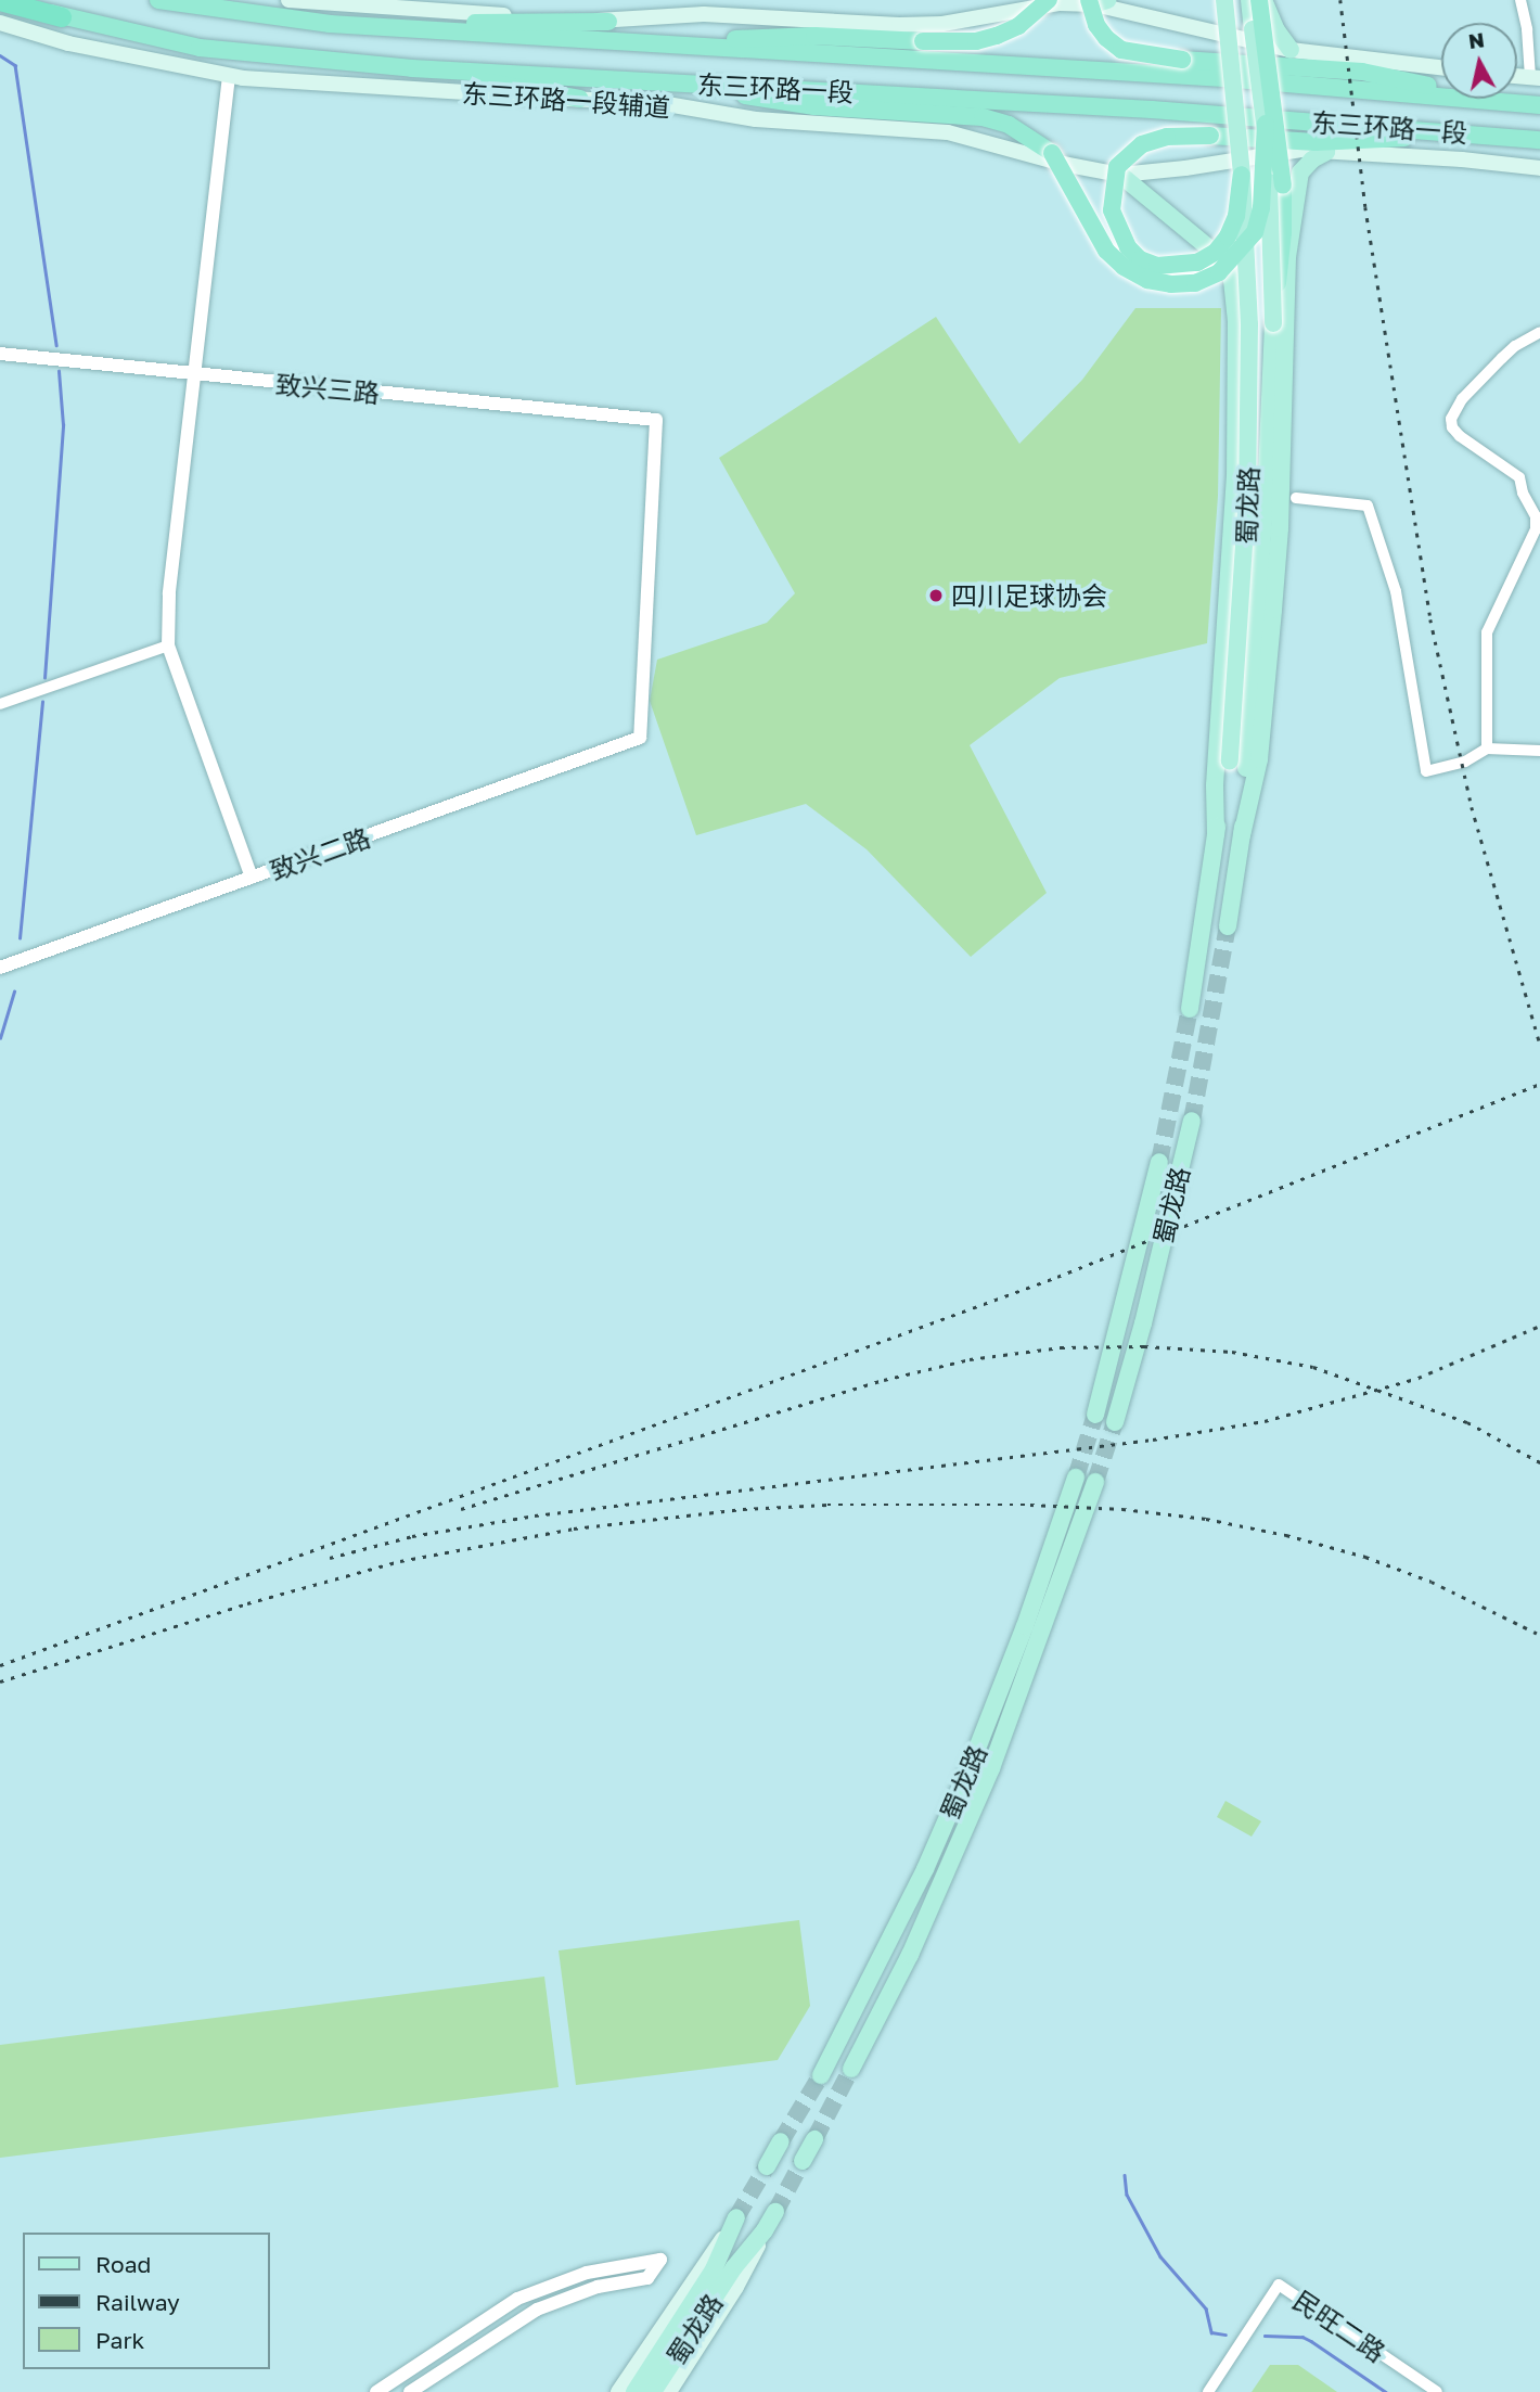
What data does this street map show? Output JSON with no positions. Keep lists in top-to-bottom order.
{
  "streets": {
    "highway": ["东三环路一段"],
    "main road": ["东三环路一段辅道", "蜀龙路"],
    "street": ["致兴三路", "致兴二路", "民旺二路"]
  },
  "crossings": [
    ["致兴三路", "致兴二路"]
  ],
  "places": ["四川足球协会"],
  "legend": ["Road", "Railway", "Park"],
  "north": "top"
}
